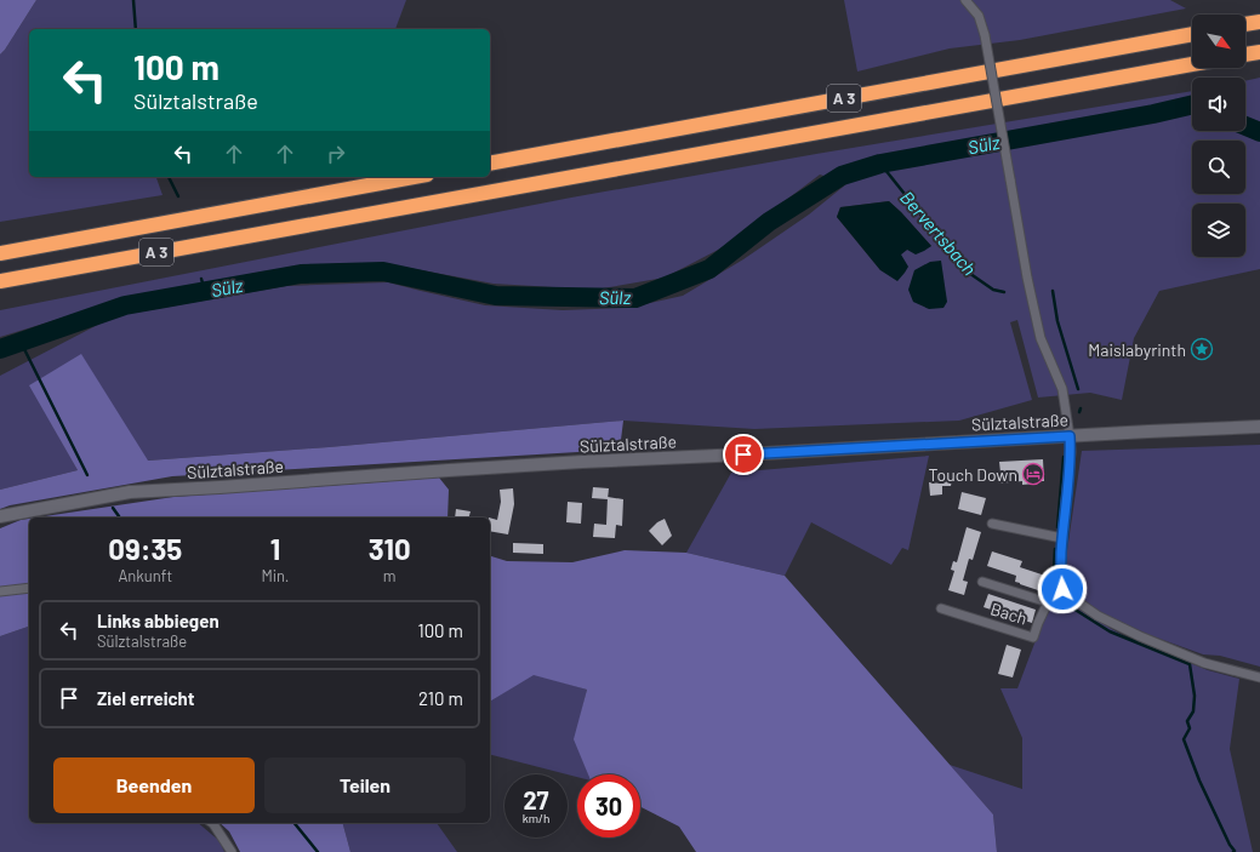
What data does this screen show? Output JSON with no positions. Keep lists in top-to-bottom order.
{
  "streets": {
    "highway": ["A 3"],
    "main road": ["Sülztalstraße"],
    "street": ["Bach"]
  },
  "water": ["Sülz", "Bervertsbach"],
  "places": {
    "place": ["Maislabyrinth"],
    "hotel": ["Touch Down"]
  },
  "north": "bottom right",
  "page": {
    "turn": ["100 m", "Sülztalstraße"],
    "eta": [
      "09:35",
      "Ankunft",
      "1",
      "Min.",
      "310",
      "m"
    ],
    "list": [
      {
        "name": "Links abbiegen",
        "note": "Sülztalstraße",
        "value": "100 m"
      },
      {
        "name": "Ziel erreicht",
        "value": "210 m"
      }
    ],
    "buttons": ["Beenden", "Teilen"],
    "speed": "27 km/h",
    "limit": "30"
  }
}
